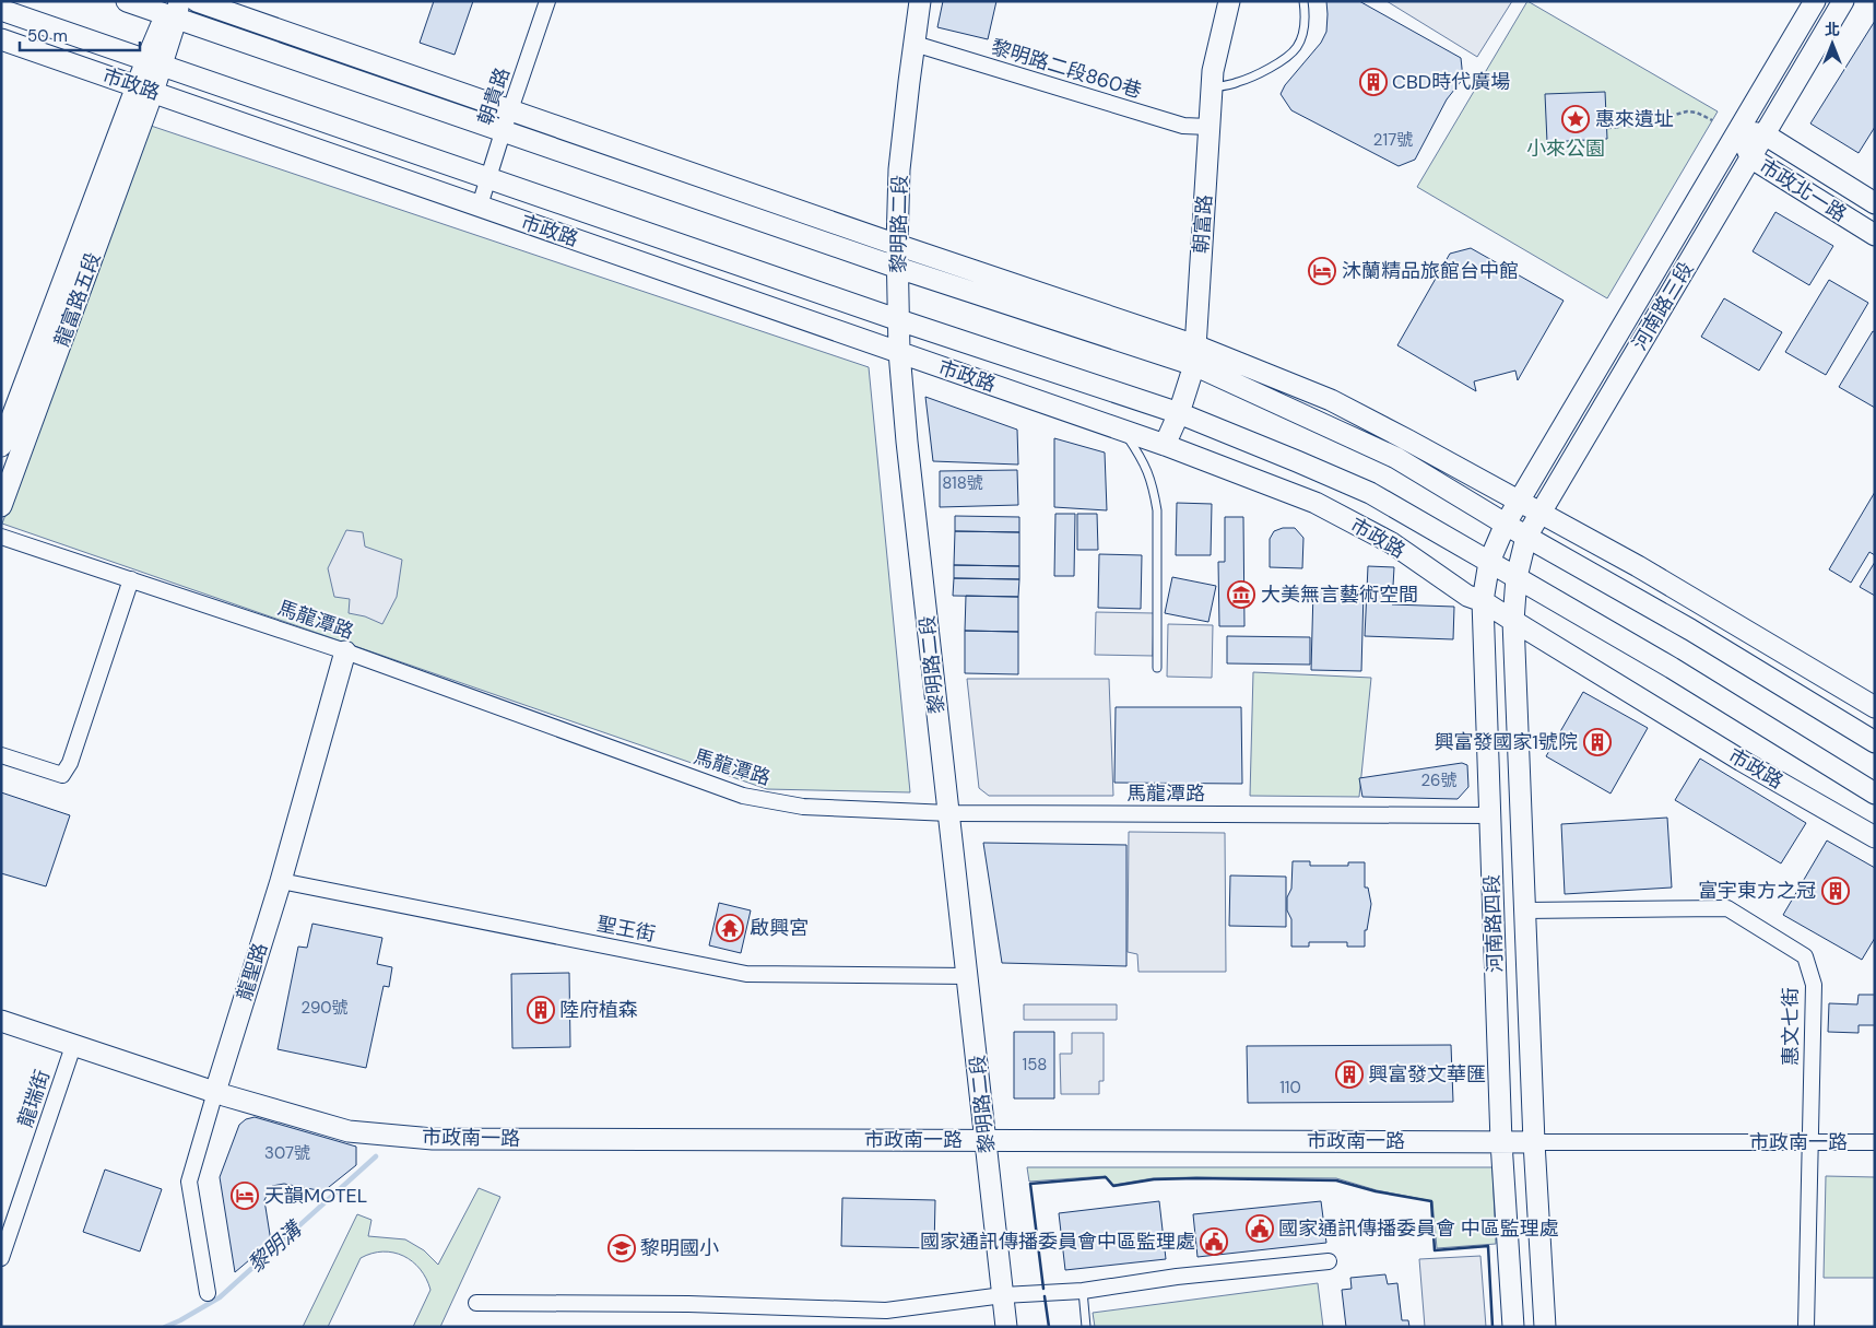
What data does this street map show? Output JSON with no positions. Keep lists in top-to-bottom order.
{
  "streets": {
    "street": [
      "黎明路二段860巷",
      "市政路",
      "朝貴路",
      "市政北一路",
      "黎明路二段",
      "朝富路",
      "龍富路五段",
      "河南路三段",
      "馬龍潭路",
      "河南路四段",
      "聖王街",
      "龍聖路",
      "惠文七街",
      "龍瑞街",
      "市政南一路"
    ]
  },
  "crossings": [
    ["黎明路二段860巷", "黎明路二段"],
    ["黎明路二段860巷", "朝富路"],
    ["市政路", "朝貴路"],
    ["市政路", "黎明路二段"],
    ["市政路", "朝富路"],
    ["市政路", "龍富路五段"],
    ["市政路", "河南路三段"],
    ["市政路", "河南路四段"],
    ["市政北一路", "河南路三段"],
    ["黎明路二段", "馬龍潭路"],
    ["黎明路二段", "聖王街"],
    ["黎明路二段", "市政南一路"],
    ["河南路三段", "河南路四段"],
    ["馬龍潭路", "河南路四段"],
    ["馬龍潭路", "龍聖路"],
    ["河南路四段", "惠文七街"],
    ["河南路四段", "市政南一路"],
    ["聖王街", "龍聖路"],
    ["龍聖路", "市政南一路"],
    ["惠文七街", "市政南一路"],
    ["龍瑞街", "市政南一路"]
  ],
  "water": ["黎明溝"],
  "parks": ["小來公園"],
  "places": {
    "building": [
      "CBD時代廣場",
      "興富發國家1號院",
      "富宇東方之冠",
      "陸府植森",
      "興富發文華匯"
    ],
    "place": ["惠來遺址"],
    "hotel": ["沐蘭精品旅館台中館", "天韻MOTEL"],
    "museum": ["大美無言藝術空間"],
    "temple": ["啟興宮"],
    "public building": ["國家通訊傳播委員會 中區監理處", "國家通訊傳播委員會中區監理處"],
    "school or university": ["黎明國小"]
  },
  "house_numbers": [
    "217號",
    "818號",
    "26號",
    "290號",
    "158",
    "110",
    "307號"
  ],
  "scale_bar": "50 m",
  "north": "top"
}
